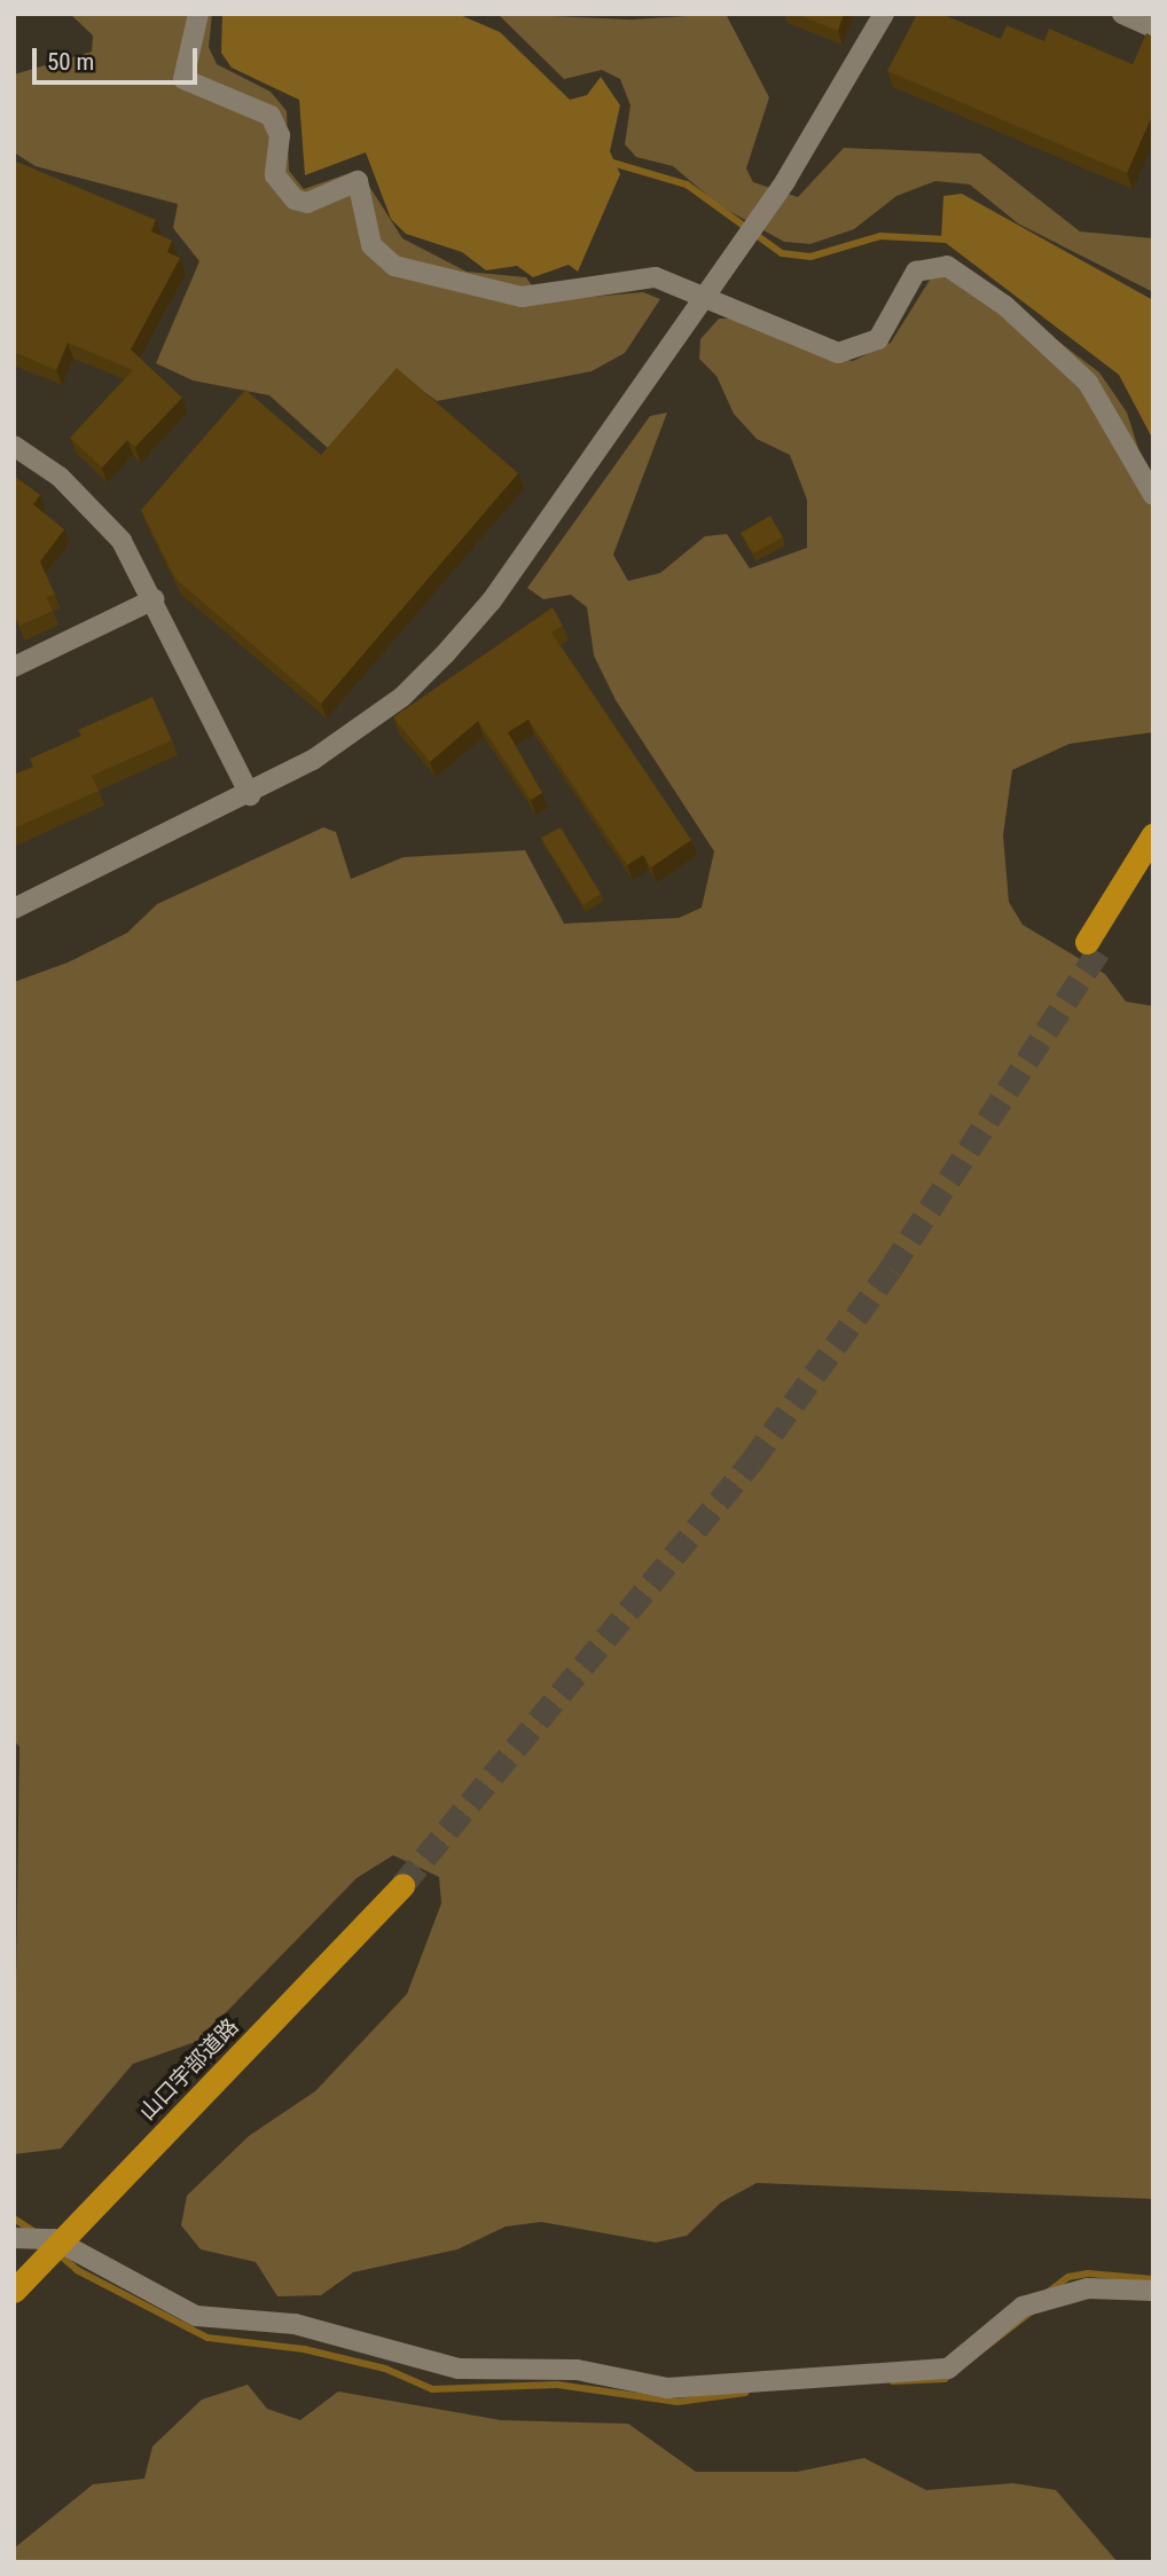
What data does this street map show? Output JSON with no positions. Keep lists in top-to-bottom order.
{
  "streets": {
    "highway": ["山口宇部道路"]
  },
  "scale_bar": "50 m"
}
